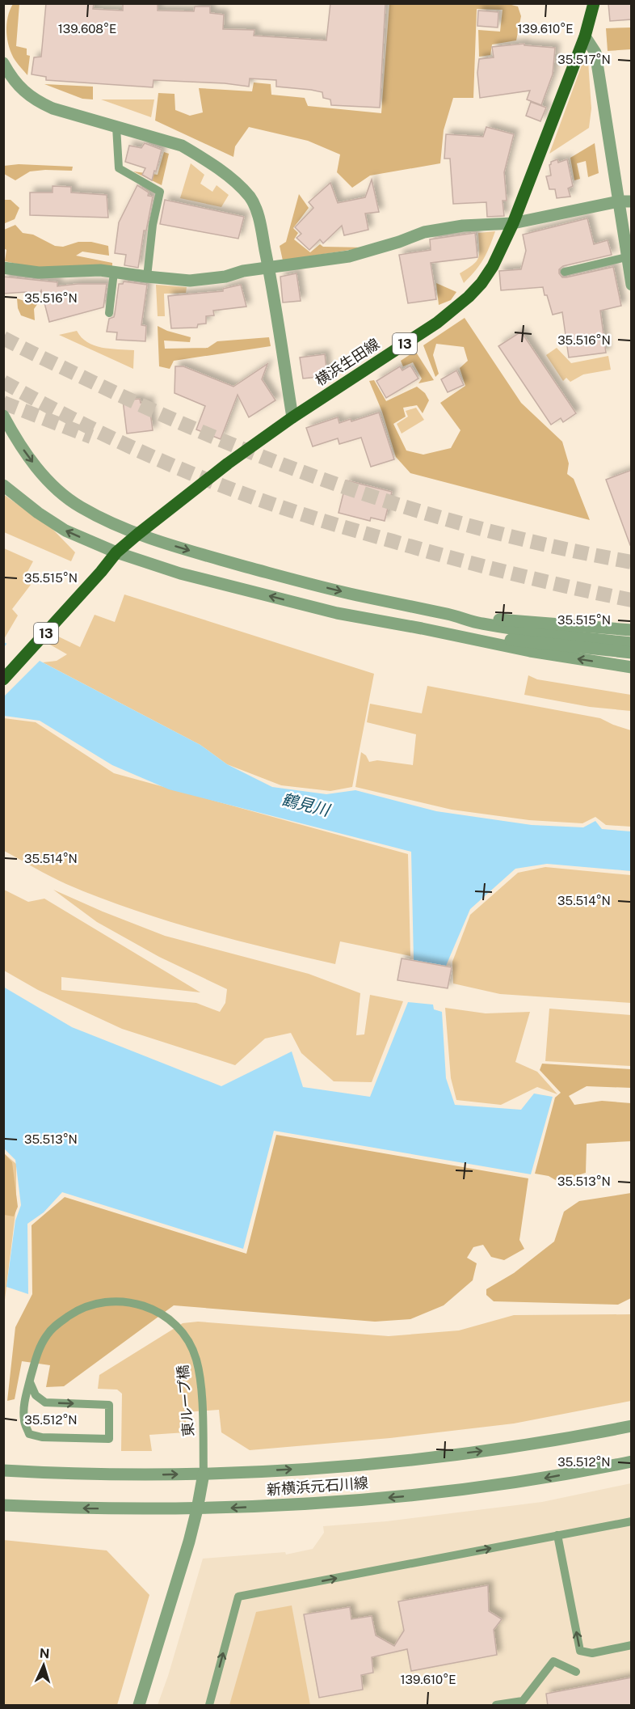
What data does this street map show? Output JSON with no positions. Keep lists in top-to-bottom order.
{
  "streets": {
    "main road": ["13", "横浜生田線"],
    "street": ["新横浜元石川線"],
    "lane": ["東ループ橋"]
  },
  "crossings": [
    ["東ループ橋", "新横浜元石川線"]
  ],
  "water": ["鶴見川"],
  "north": "top",
  "coordinates": [
    "139.608°E",
    "139.610°E",
    "35.517°N",
    "35.516°N",
    "35.515°N",
    "35.514°N",
    "35.513°N",
    "35.512°N"
  ]
}
